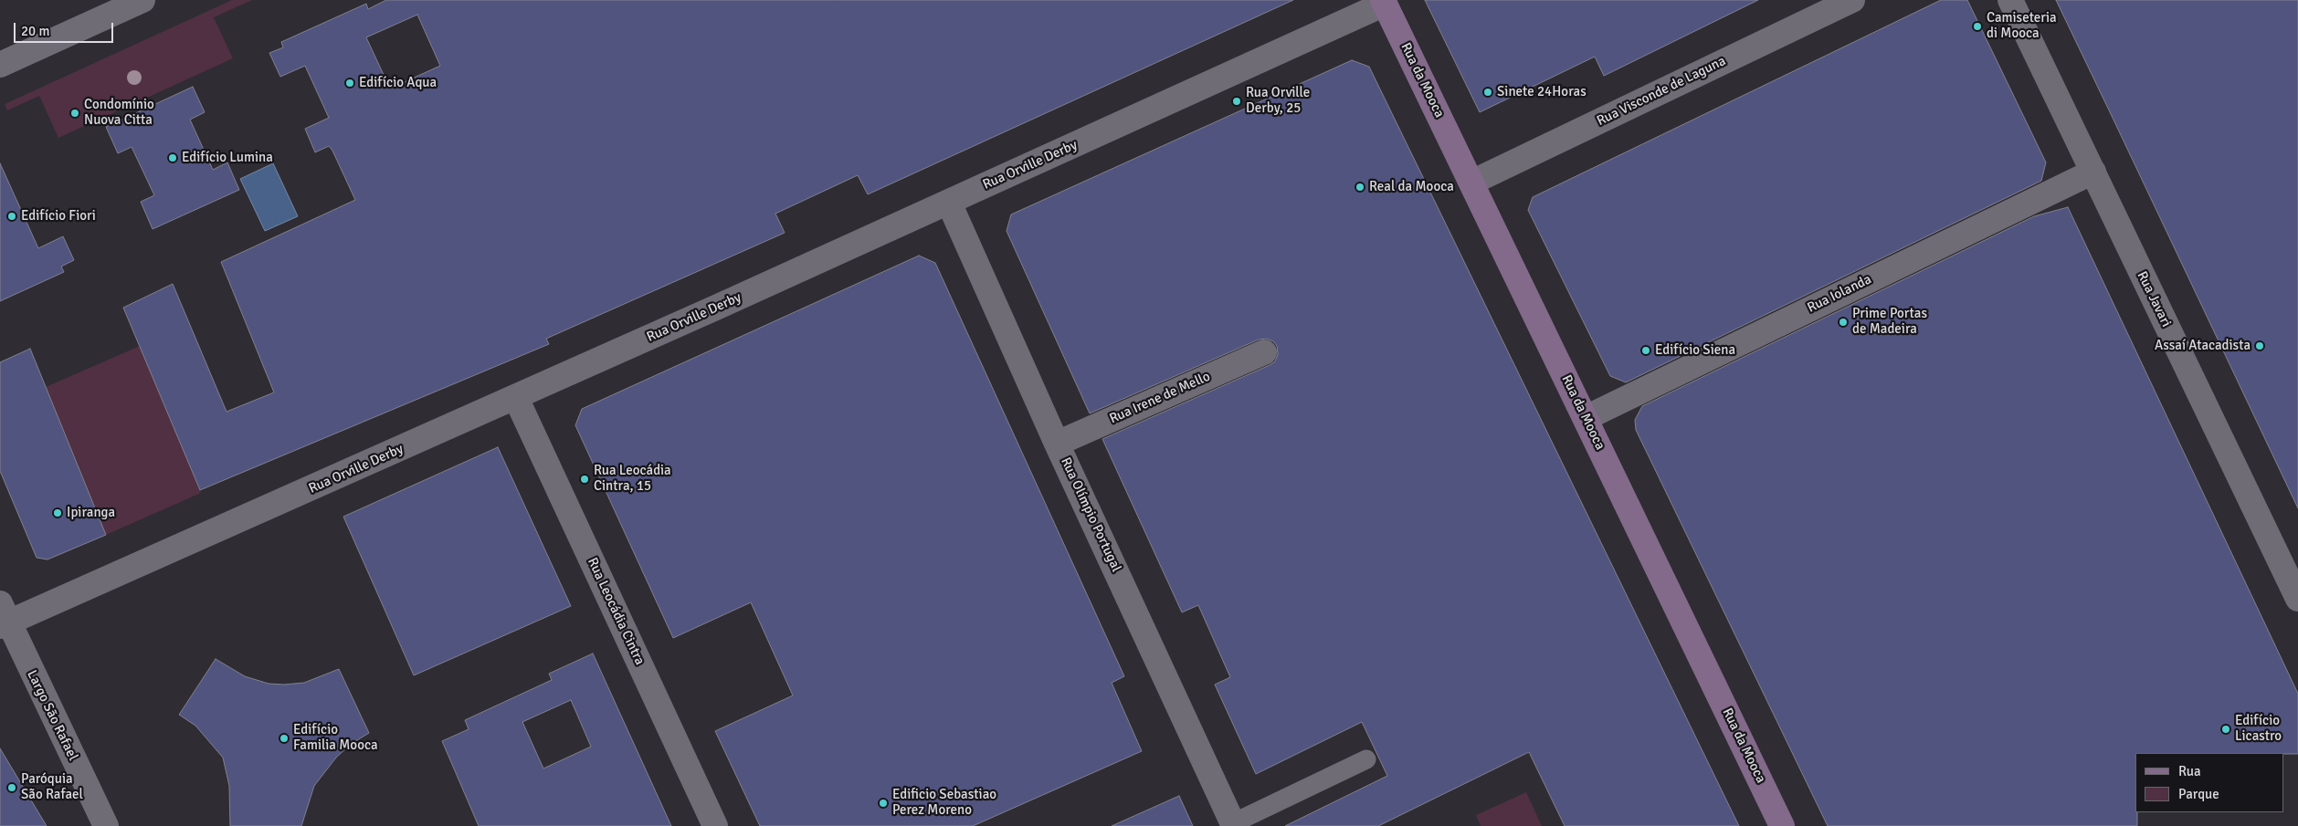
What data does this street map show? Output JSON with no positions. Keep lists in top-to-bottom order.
{
  "streets": {
    "main road": ["Rua da Mooca"],
    "street": [
      "Rua Visconde de Laguna",
      "Rua Orville Derby",
      "Rua Iolanda",
      "Rua Javari",
      "Rua Irene de Mello",
      "Rua Olímpio Portugal",
      "Rua Leocádia Cintra",
      "Largo São Rafael"
    ]
  },
  "crossings": [
    ["Rua da Mooca", "Rua Visconde de Laguna"],
    ["Rua da Mooca", "Rua Orville Derby"],
    ["Rua da Mooca", "Rua Iolanda"],
    ["Rua Orville Derby", "Rua Olímpio Portugal"],
    ["Rua Orville Derby", "Rua Leocádia Cintra"],
    ["Rua Orville Derby", "Largo São Rafael"],
    ["Rua Iolanda", "Rua Javari"],
    ["Rua Irene de Mello", "Rua Olímpio Portugal"]
  ],
  "places": [
    "Camiseteria di Mooca",
    "Edifício Aqua",
    "Sinete 24Horas",
    "Rua Orville Derby, 25",
    "Condomínio Nuova Citta",
    "Edifício Lumina",
    "Real da Mooca",
    "Edifício Fiori",
    "Prime Portas de Madeira",
    "Assaí Atacadista",
    "Edifício Siena",
    "Rua Leocádia Cintra, 15",
    "Ipiranga",
    "Edifício Licastro",
    "Edifício Familia Mooca",
    "Paróquia São Rafael",
    "Edificio Sebastiao Perez Moreno"
  ],
  "legend": ["Rua", "Parque"],
  "scale_bar": "20 m"
}
